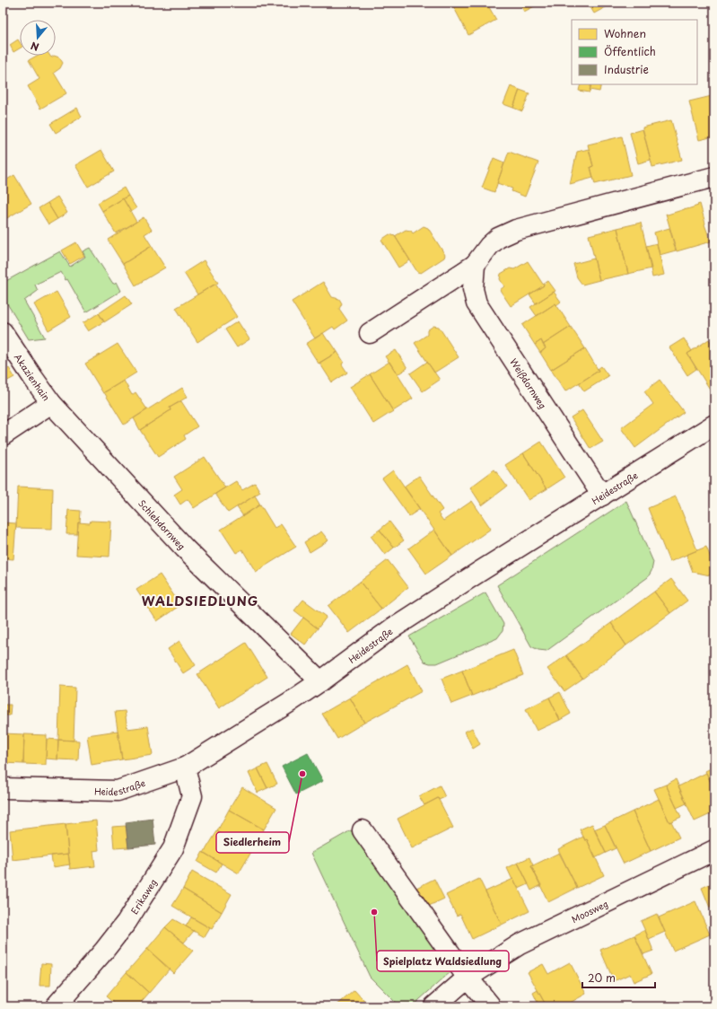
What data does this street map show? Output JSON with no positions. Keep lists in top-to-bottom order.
{
  "streets": {
    "street": [
      "Akazienhain",
      "Weißdornweg",
      "Heidestraße",
      "Schlehdornweg",
      "Erikaweg",
      "Moosweg"
    ]
  },
  "crossings": [
    ["Akazienhain", "Schlehdornweg"],
    ["Weißdornweg", "Heidestraße"],
    ["Heidestraße", "Schlehdornweg"],
    ["Heidestraße", "Erikaweg"]
  ],
  "districts": ["WALDSIEDLUNG"],
  "places": ["Siedlerheim", "Spielplatz Waldsiedlung"],
  "legend": ["Wohnen", "Öffentlich", "Industrie"],
  "scale_bar": "20 m",
  "north": "bottom"
}
